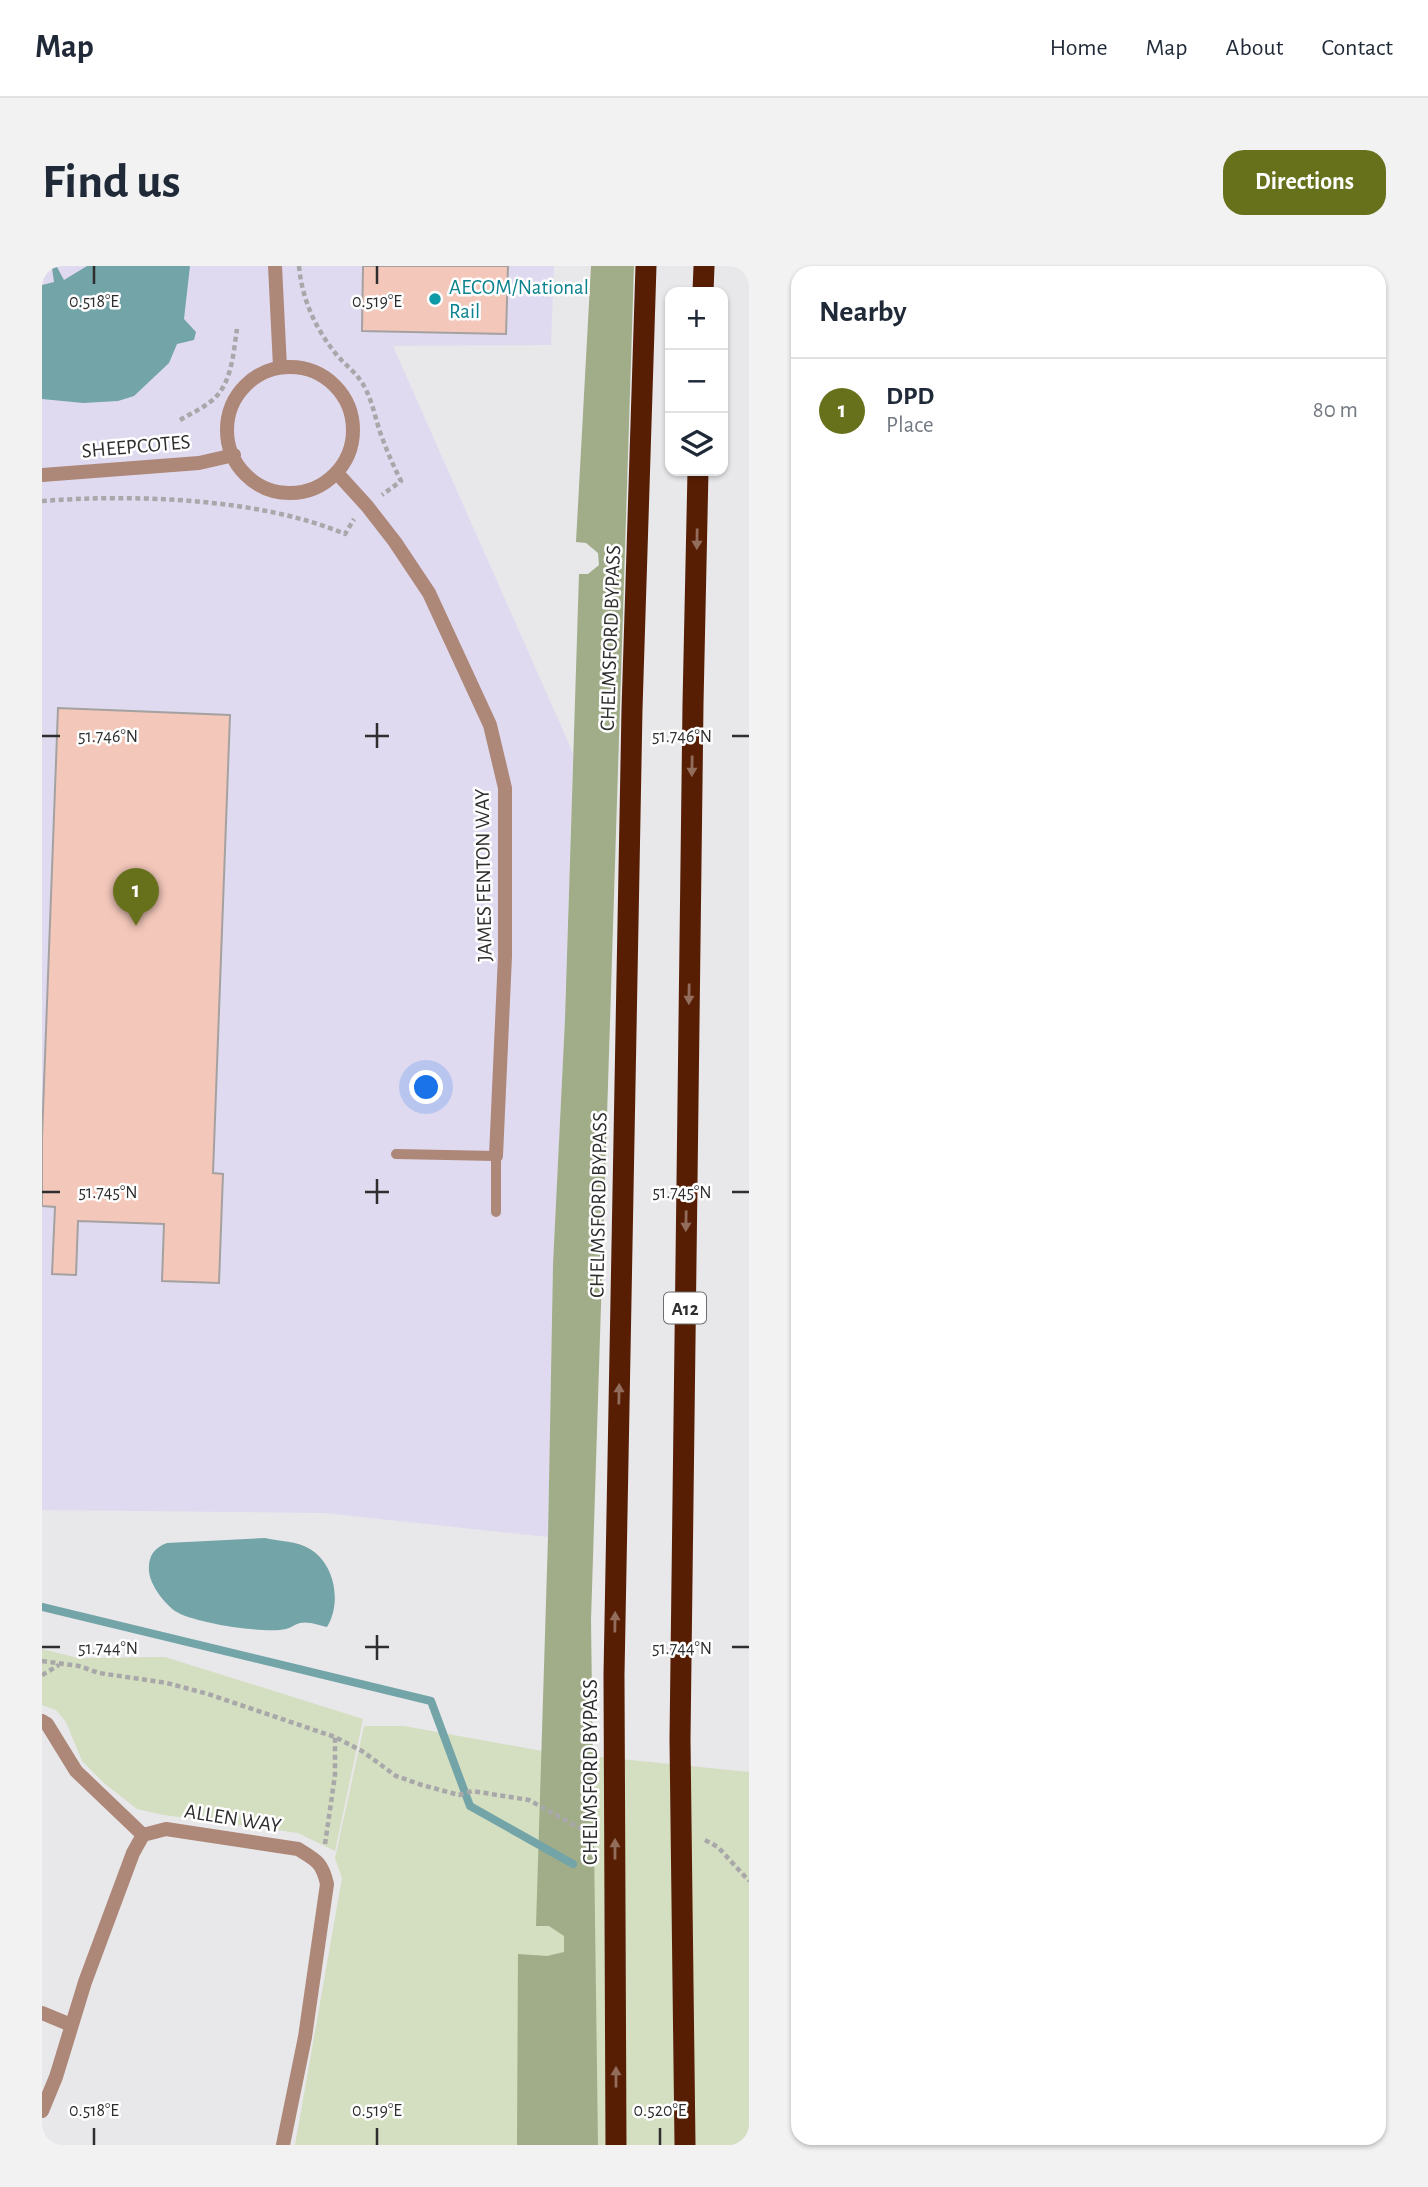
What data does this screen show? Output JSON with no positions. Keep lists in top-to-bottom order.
{
  "streets": {
    "highway": ["CHELMSFORD BYPASS", "A12"],
    "street": ["SHEEPCOTES", "JAMES FENTON WAY", "ALLEN WAY"]
  },
  "crossings": [
    ["SHEEPCOTES", "JAMES FENTON WAY"]
  ],
  "places": ["AECOM/National Rail"],
  "page": {
    "header": "Map",
    "nav": [
      "Home",
      "Map",
      "About",
      "Contact"
    ],
    "buttons": "Directions",
    "title": "Find us",
    "heading": "Nearby",
    "map_buttons": ["+", "−"],
    "list": [
      {
        "mark": "1",
        "name": "DPD",
        "note": "Place",
        "value": "80 m"
      }
    ],
    "pins": "1"
  },
  "coordinates": [
    "0.518°E",
    "0.519°E",
    "51.746°N",
    "51.745°N",
    "51.744°N",
    "0.520°E"
  ]
}
